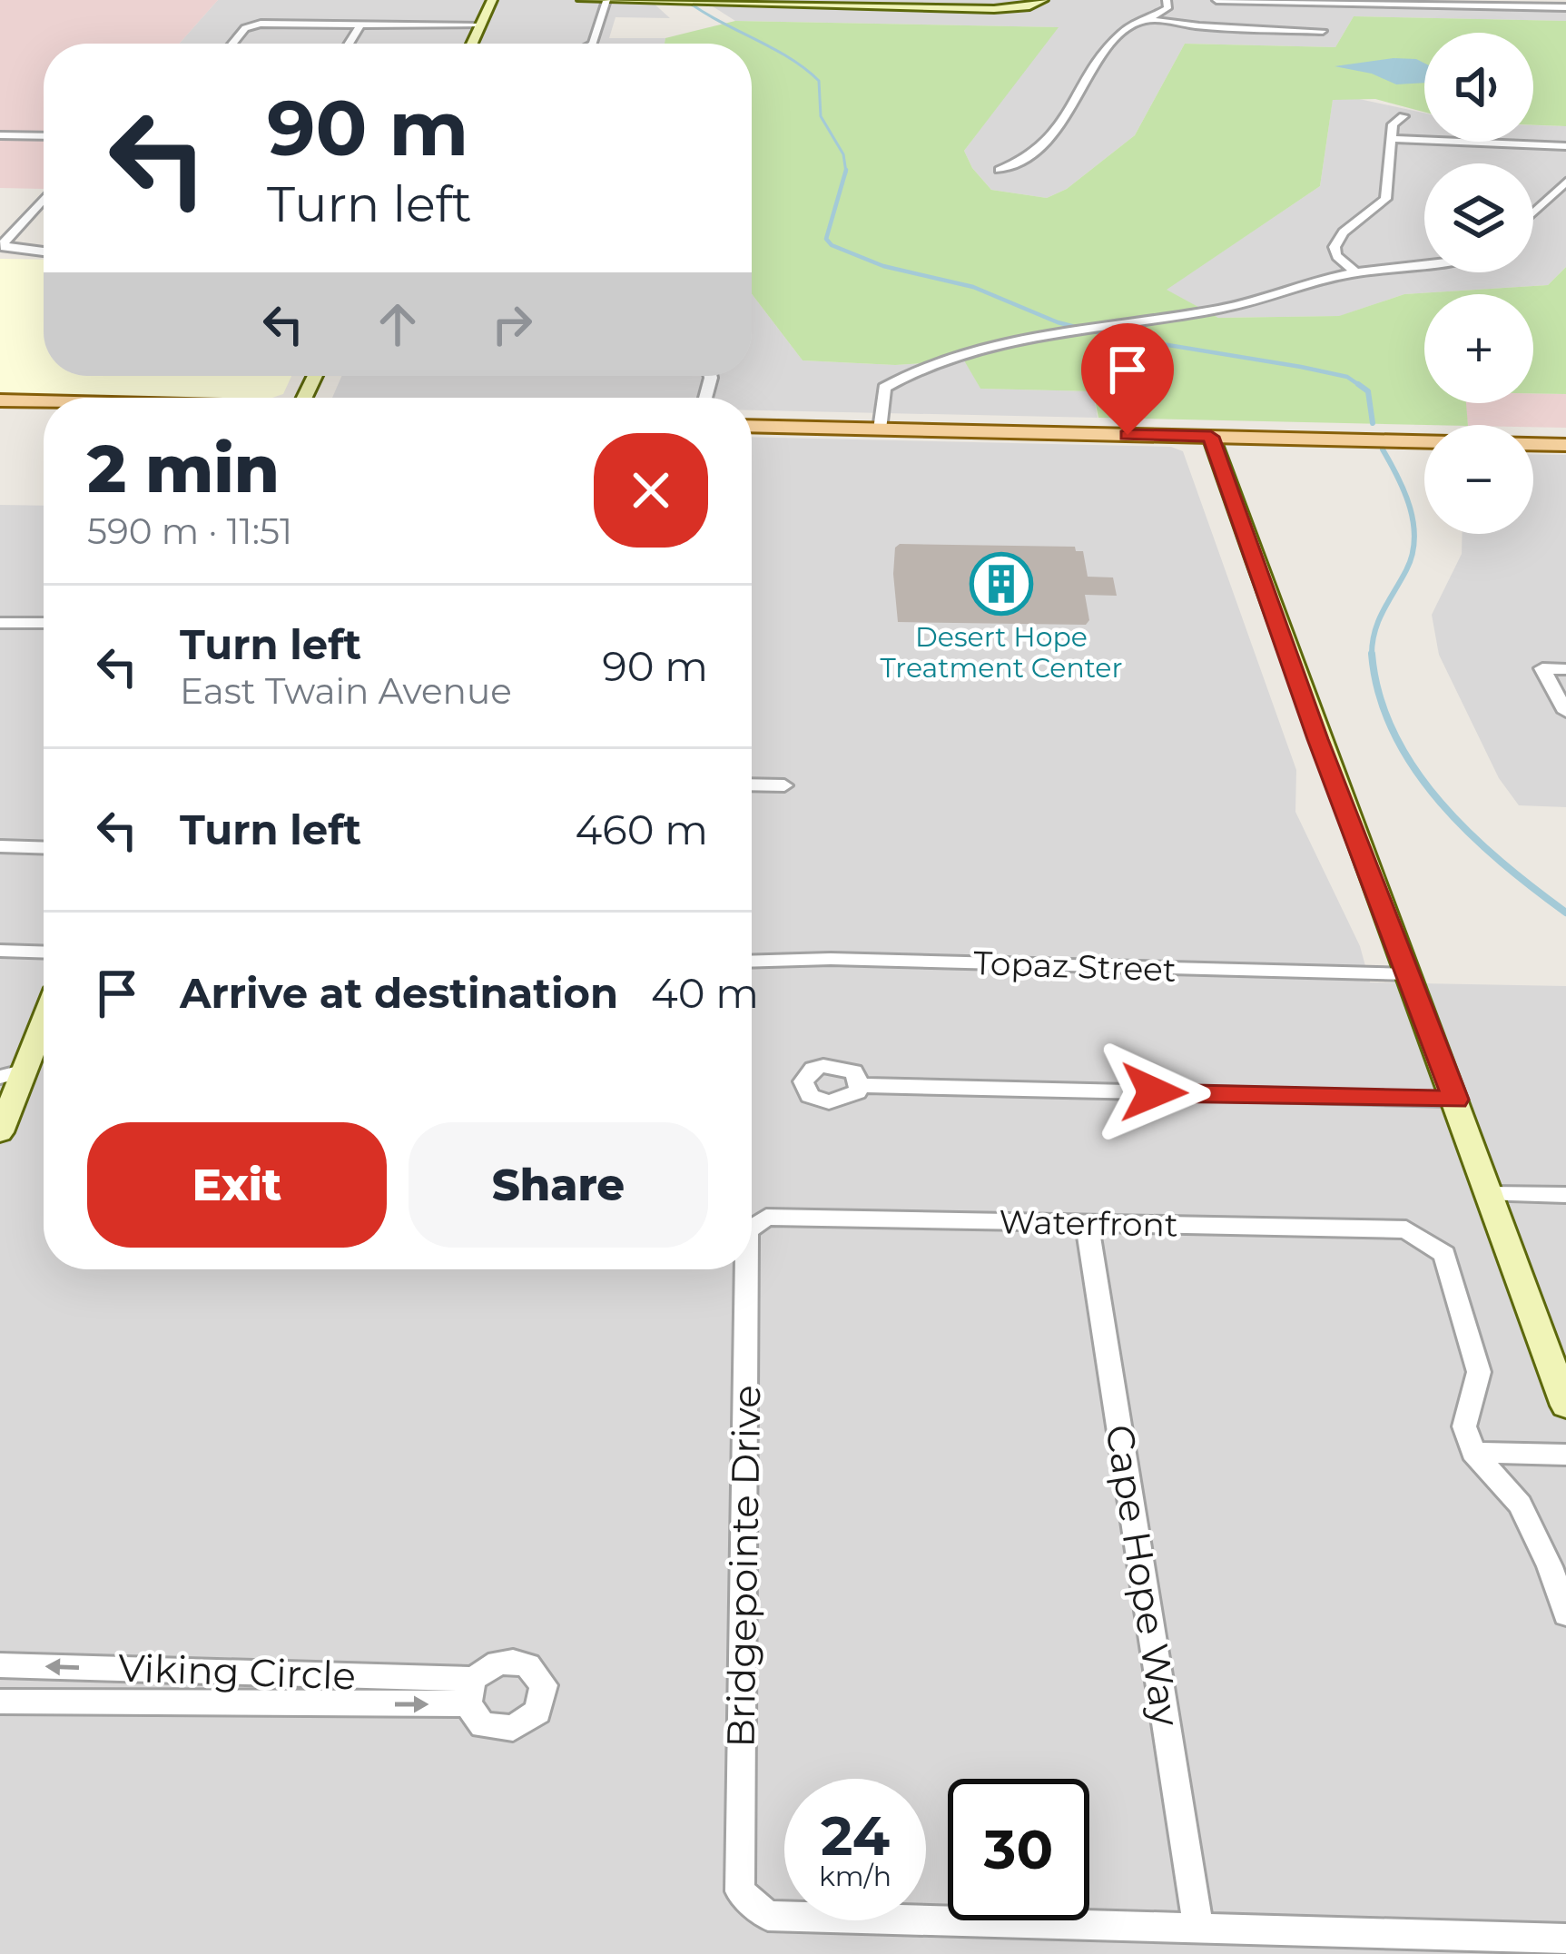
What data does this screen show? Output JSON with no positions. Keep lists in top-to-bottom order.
{
  "streets": {
    "street": [
      "Topaz Street",
      "Waterfront",
      "Bridgepointe Drive",
      "Cape Hope Way",
      "Viking Circle"
    ]
  },
  "crossings": [
    ["Waterfront", "Bridgepointe Drive"],
    ["Waterfront", "Cape Hope Way"],
    ["Bridgepointe Drive", "Cape Hope Way"]
  ],
  "places": {
    "building": ["Desert Hope Treatment Center"]
  },
  "page": {
    "map_buttons": ["+", "−"],
    "turn": ["90 m", "Turn left"],
    "heading": ["2 min", "590 m · 11:51"],
    "list": [
      {
        "name": "Turn left",
        "note": "East Twain Avenue",
        "value": "90 m"
      },
      {
        "name": "Turn left",
        "value": "460 m"
      },
      {
        "name": "Arrive at destination",
        "value": "40 m"
      }
    ],
    "buttons": ["Exit", "Share"],
    "speed": "24 km/h",
    "limit": "30"
  }
}
